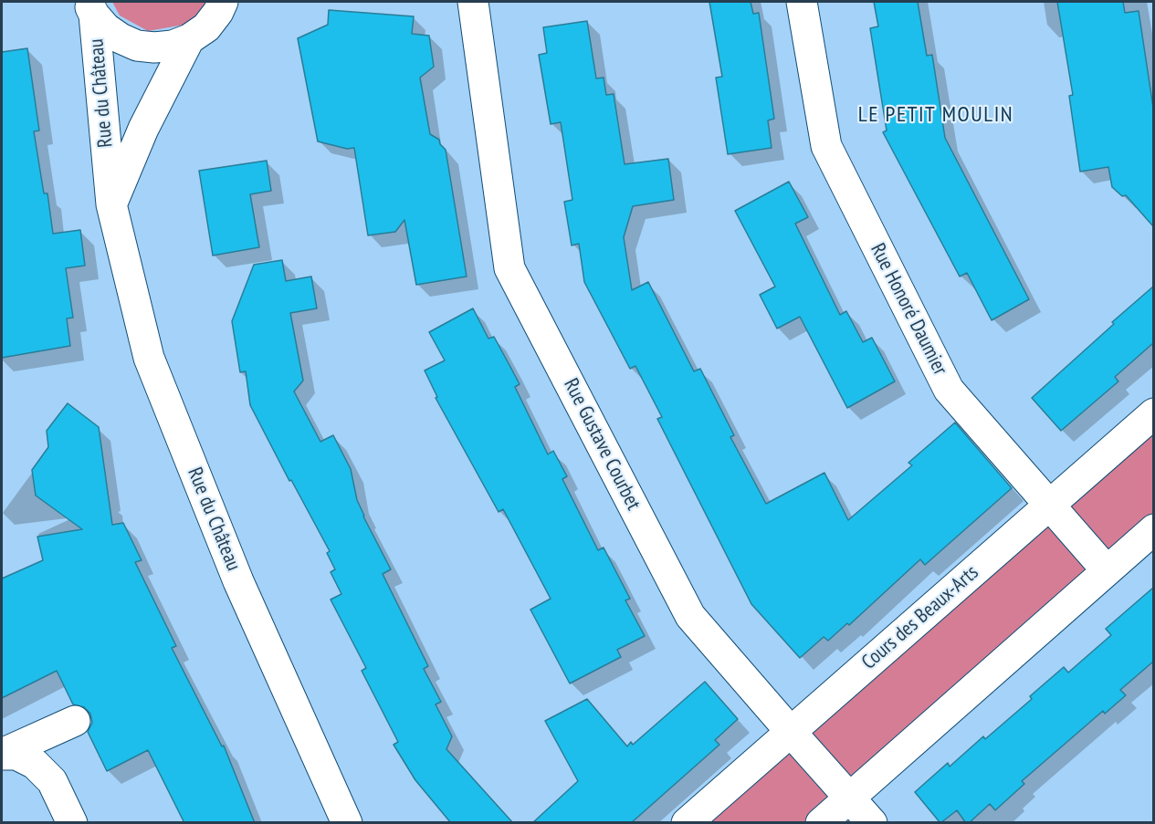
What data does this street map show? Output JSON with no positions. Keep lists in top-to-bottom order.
{
  "streets": {
    "street": [
      "Rue du Château",
      "Rue Honoré Daumier",
      "Rue Gustave Courbet",
      "Cours des Beaux-Arts"
    ]
  },
  "crossings": [
    ["Rue Honoré Daumier", "Cours des Beaux-Arts"],
    ["Rue Gustave Courbet", "Cours des Beaux-Arts"]
  ],
  "districts": ["LE PETIT MOULIN"]
}
